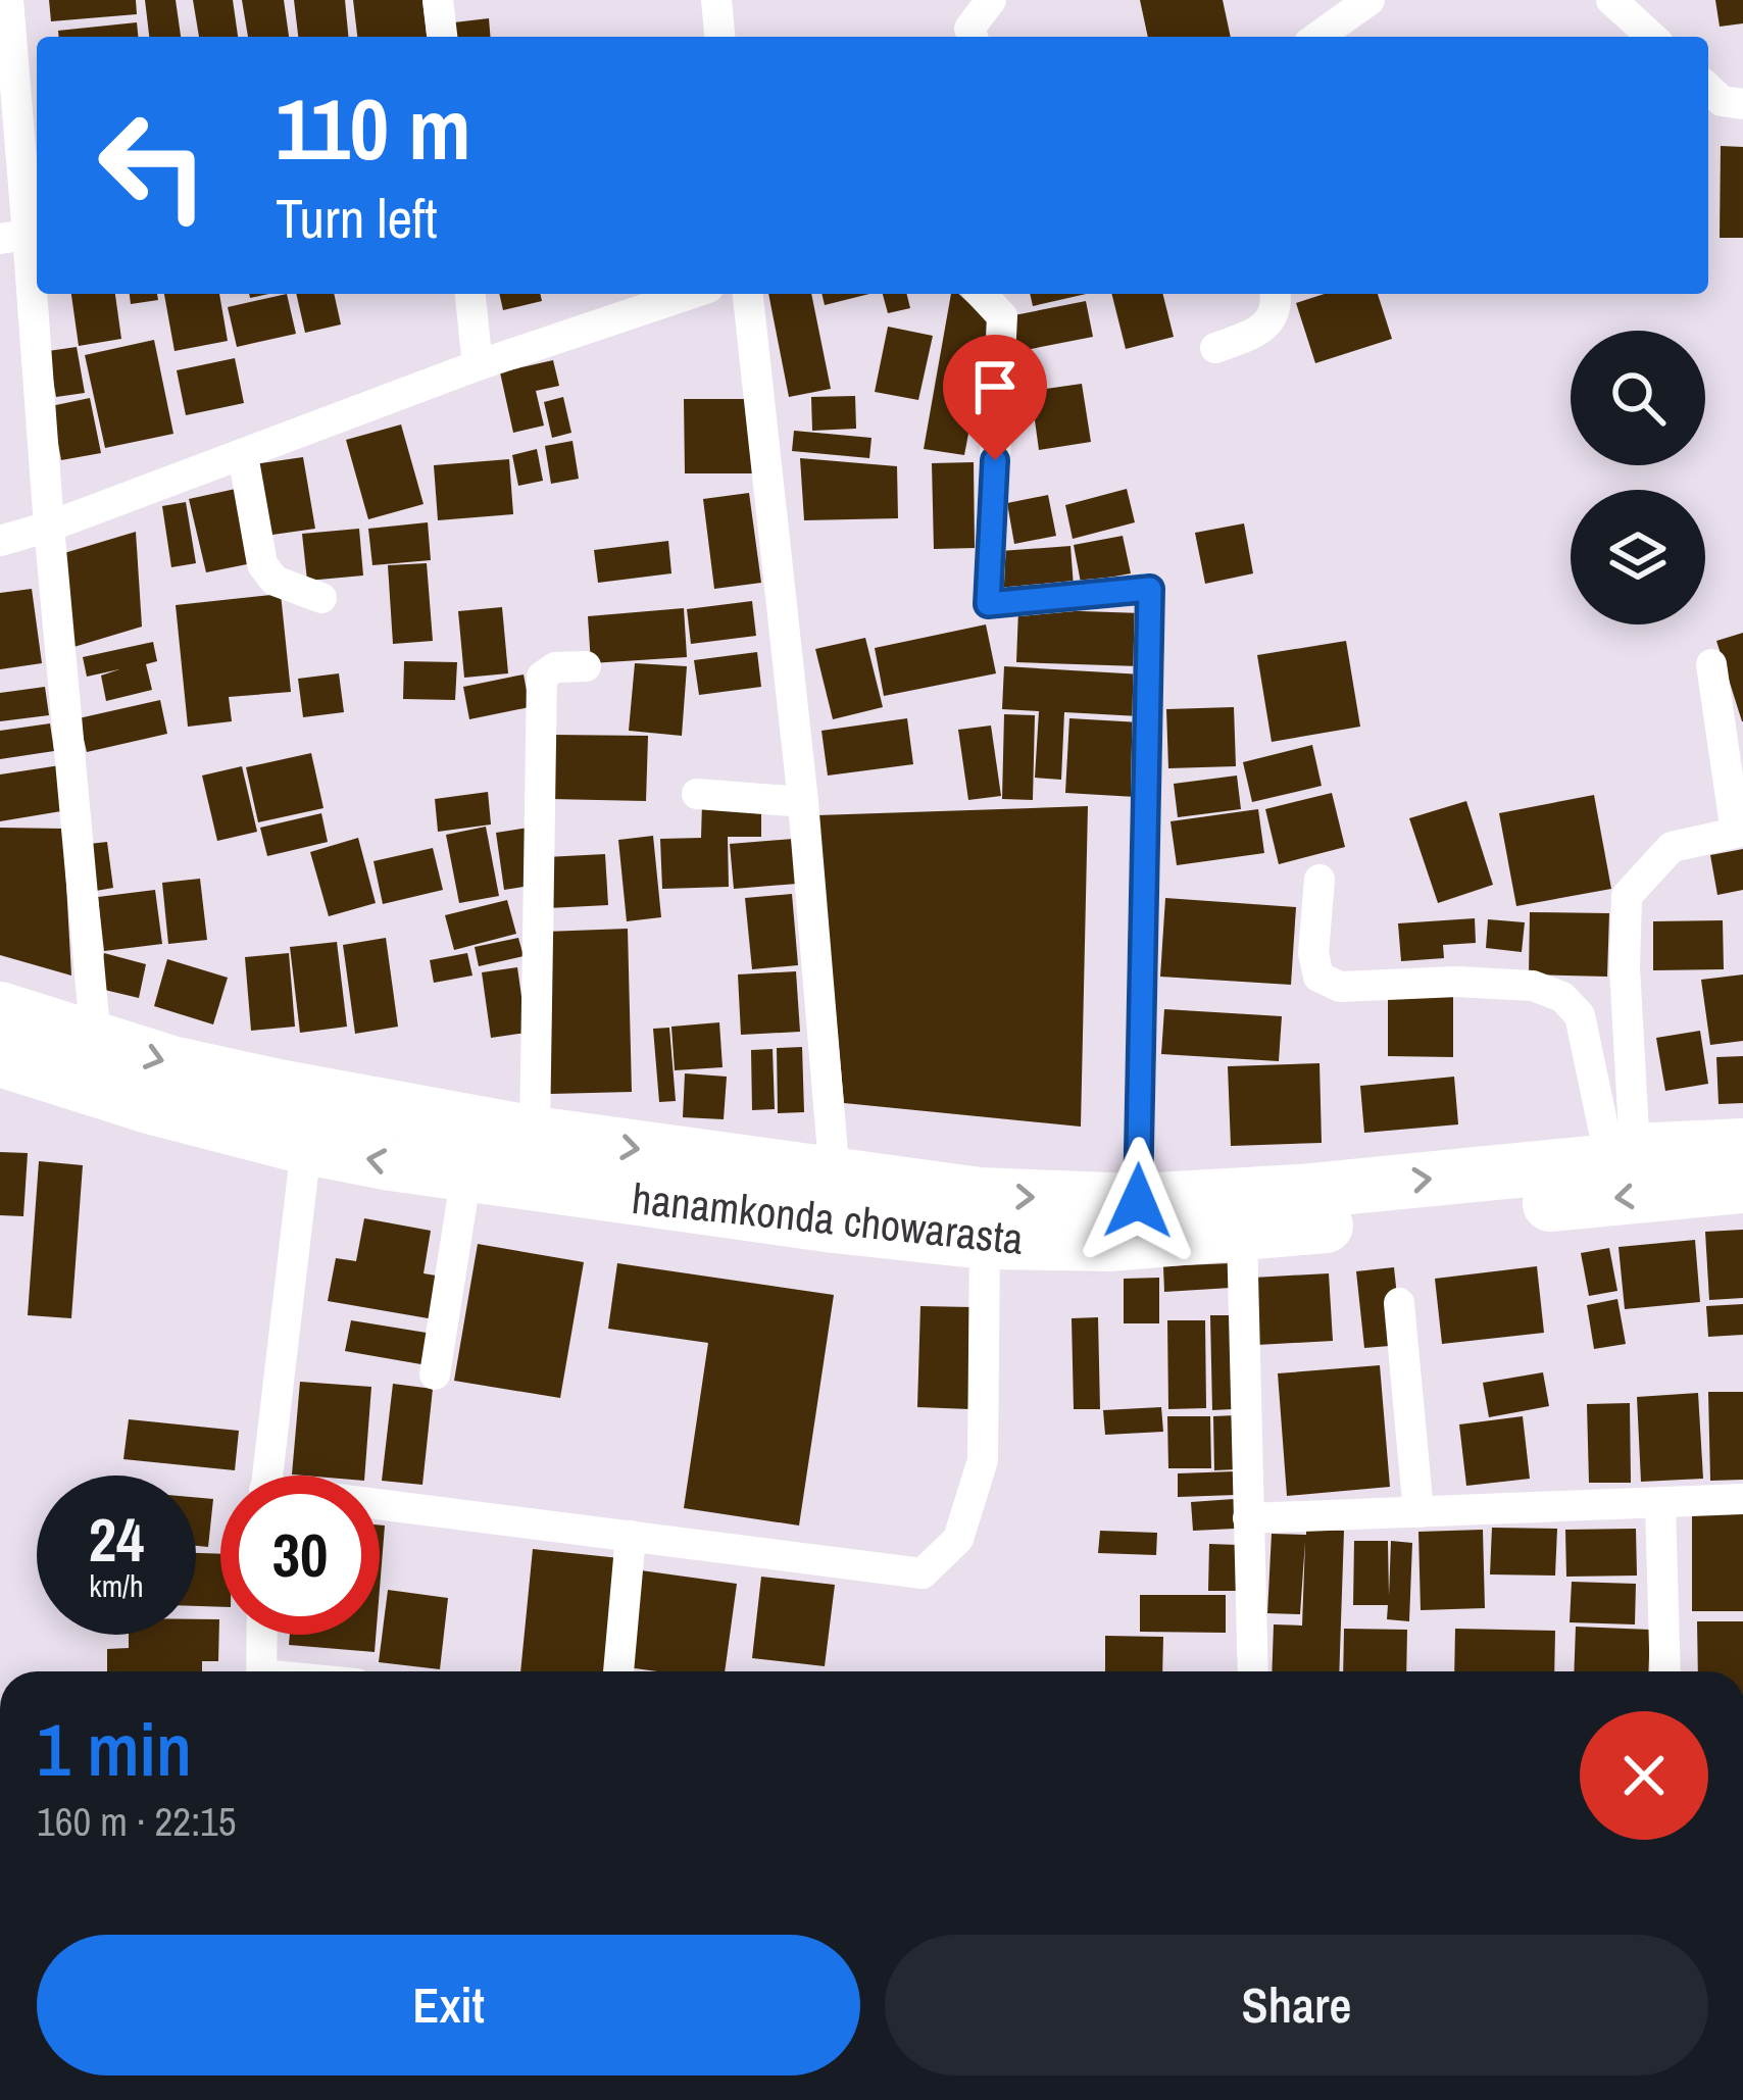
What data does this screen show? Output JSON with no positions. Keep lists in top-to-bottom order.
{
  "streets": {
    "highway": ["hanamkonda chowarasta"]
  },
  "page": {
    "turn": ["110 m", "Turn left"],
    "speed": "24 km/h",
    "limit": "30",
    "heading": ["1 min", "160 m · 22:15"],
    "buttons": ["Exit", "Share"]
  }
}
